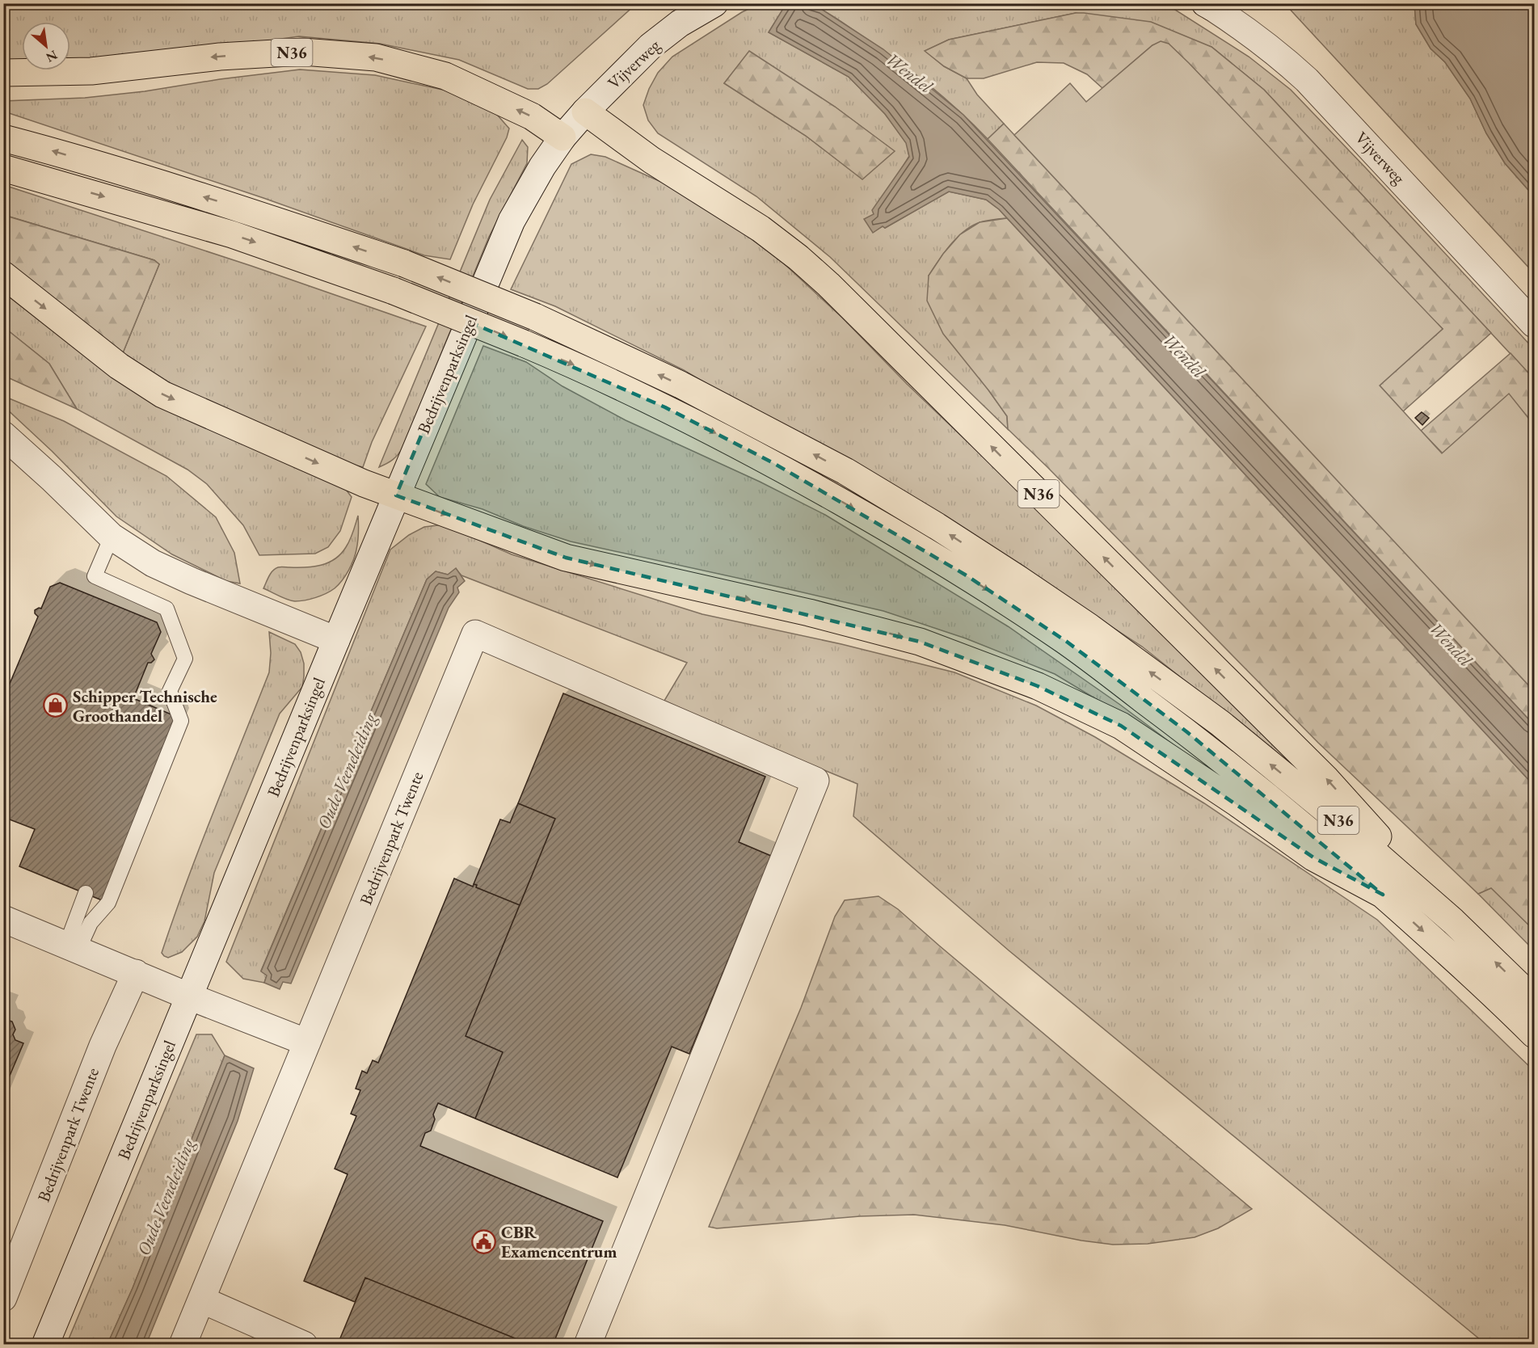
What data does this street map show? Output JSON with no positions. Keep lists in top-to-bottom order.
{
  "streets": {
    "highway": ["N36"],
    "street": ["Vijverweg", "Bedrijvenparksingel", "Bedrijvenpark Twente"]
  },
  "crossings": [
    ["N36", "Vijverweg"],
    ["N36", "Bedrijvenparksingel"],
    ["Vijverweg", "Bedrijvenparksingel"]
  ],
  "water": ["Wendel", "Oude Veeneleiding"],
  "places": {
    "shop": ["Schipper Technische Groothandel"],
    "public building": ["CBR Examencentrum"]
  },
  "north": "bottom right"
}
